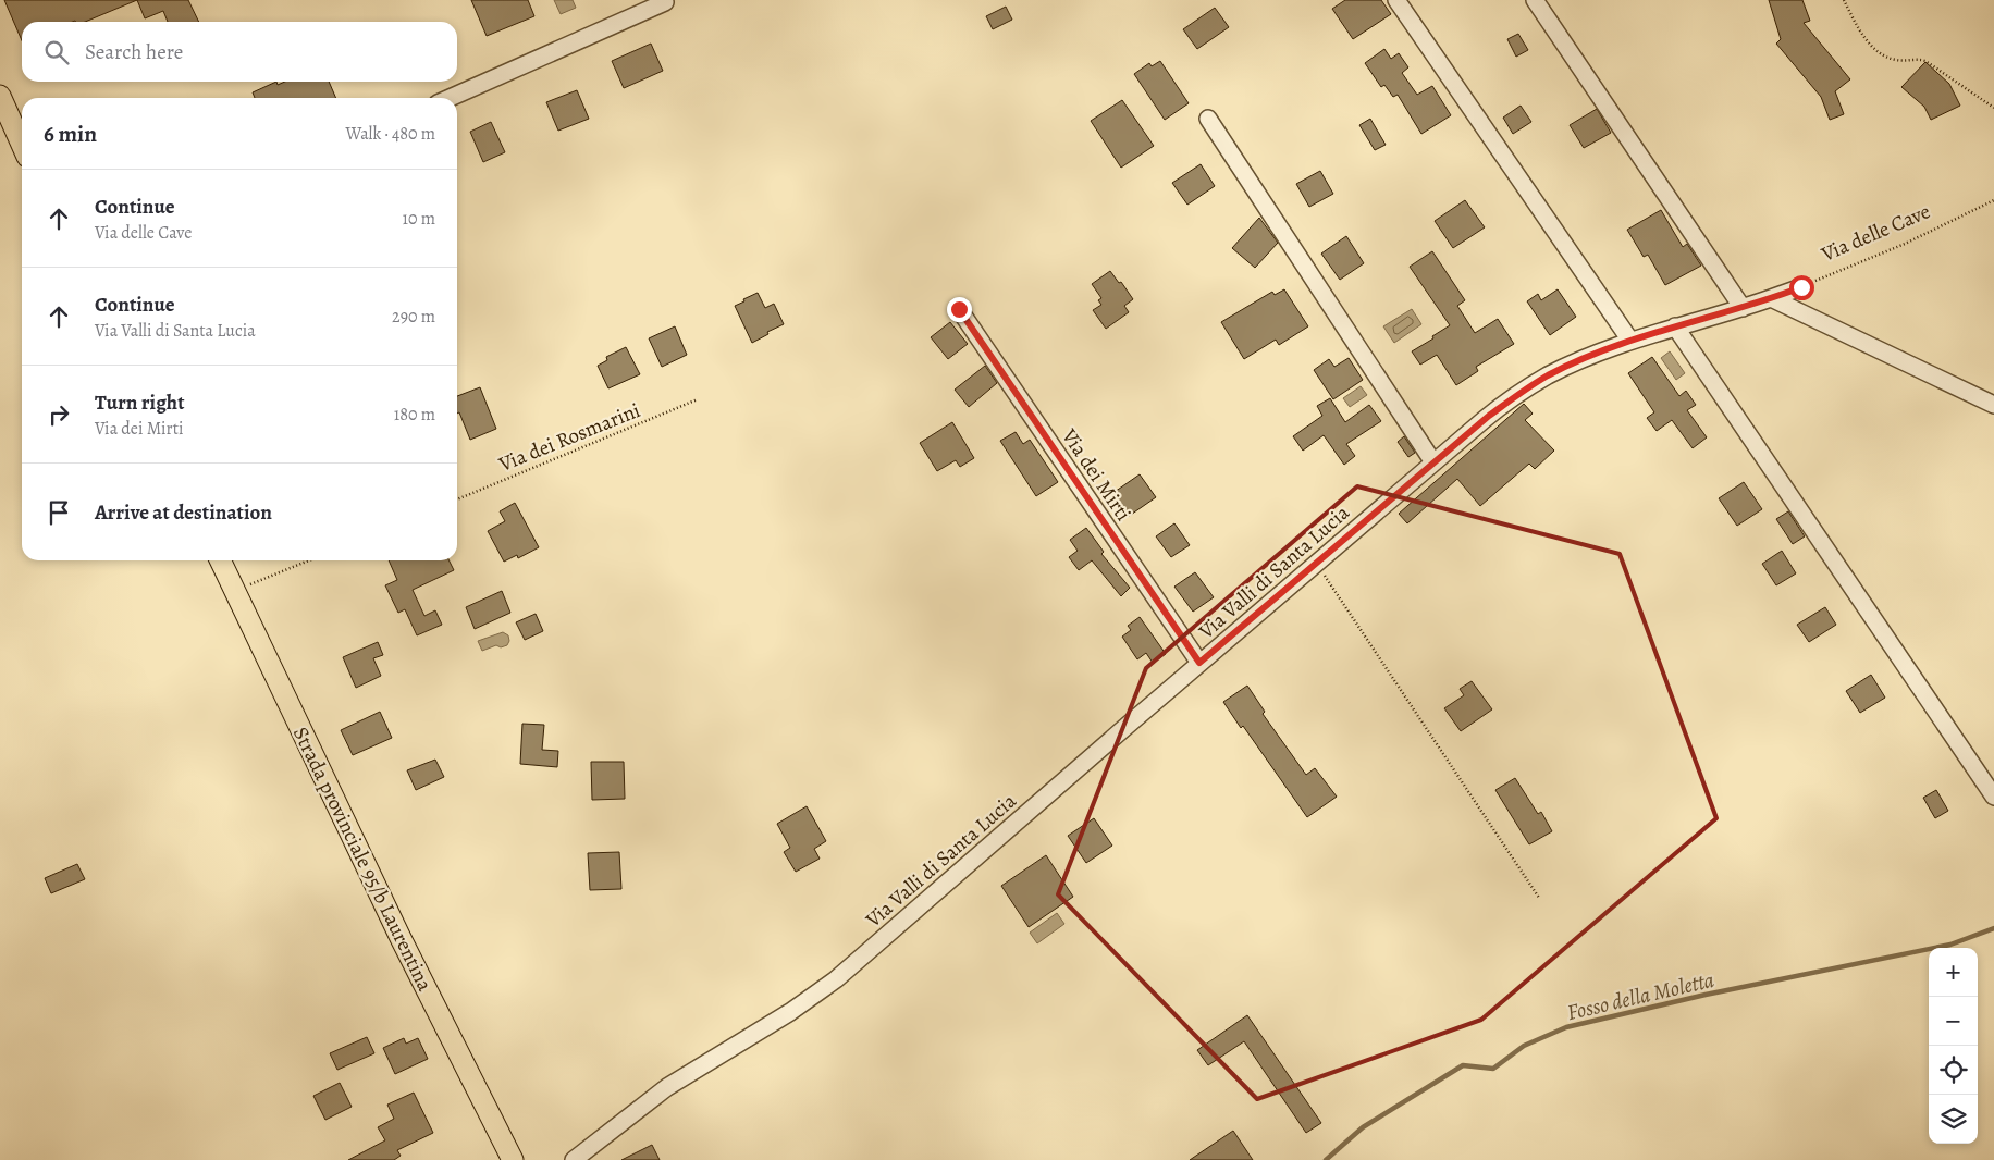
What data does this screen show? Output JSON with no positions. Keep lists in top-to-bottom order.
{
  "streets": {
    "main road": ["Strada provinciale 95/b Laurentina"],
    "street": ["Via dei Mirti", "Via Valli di Santa Lucia"],
    "path": ["Via delle Cave", "Via dei Rosmarini"]
  },
  "crossings": [
    ["Via dei Mirti", "Via Valli di Santa Lucia"]
  ],
  "water": ["Fosso della Moletta"],
  "page": {
    "search": "Search here",
    "heading": ["6 min", "Walk · 480 m"],
    "list": [
      ["Continue", "Via delle Cave", "10 m"],
      ["Continue", "Via Valli di Santa Lucia", "290 m"],
      ["Turn right", "Via dei Mirti", "180 m"],
      "Arrive at destination"
    ],
    "map_buttons": ["+", "−"]
  }
}
